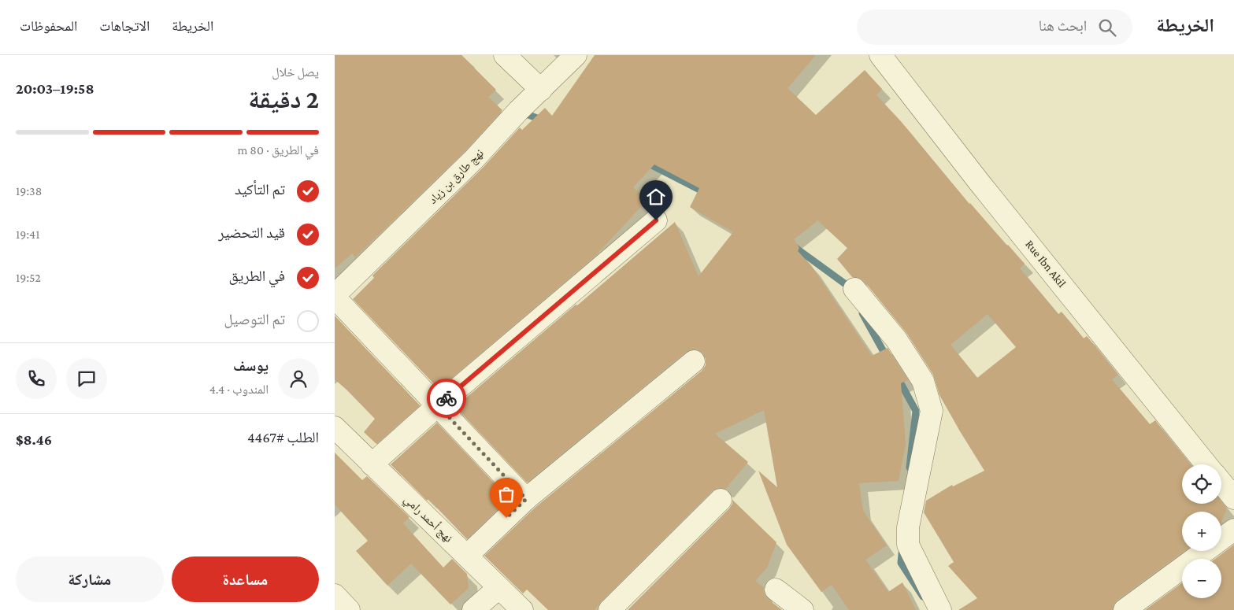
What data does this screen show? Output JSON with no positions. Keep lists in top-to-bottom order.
{
  "streets": {
    "street": ["نهج طارق بن زياد", "Rue Ibn Akil", "نهج أحمد رامي"]
  },
  "page": {
    "header": "الخريطة",
    "search": "ابحث هنا",
    "nav": ["الخريطة", "الاتجاهات", "المحفوظات"],
    "heading": ["2 دقيقة", "يصل خلال", "19:58–20:03"],
    "panel": [
      "يوسف",
      "المندوب · 4.4",
      "الطلب #4467",
      "$8.46"
    ],
    "bar": "في الطريق · 80 m",
    "list": [
      ["تم التأكيد", "19:38"],
      ["قيد التحضير", "19:41"],
      ["في الطريق", "19:52"],
      "تم التوصيل"
    ],
    "map_buttons": ["+", "−"],
    "buttons": ["مساعدة", "مشاركة"]
  }
}
